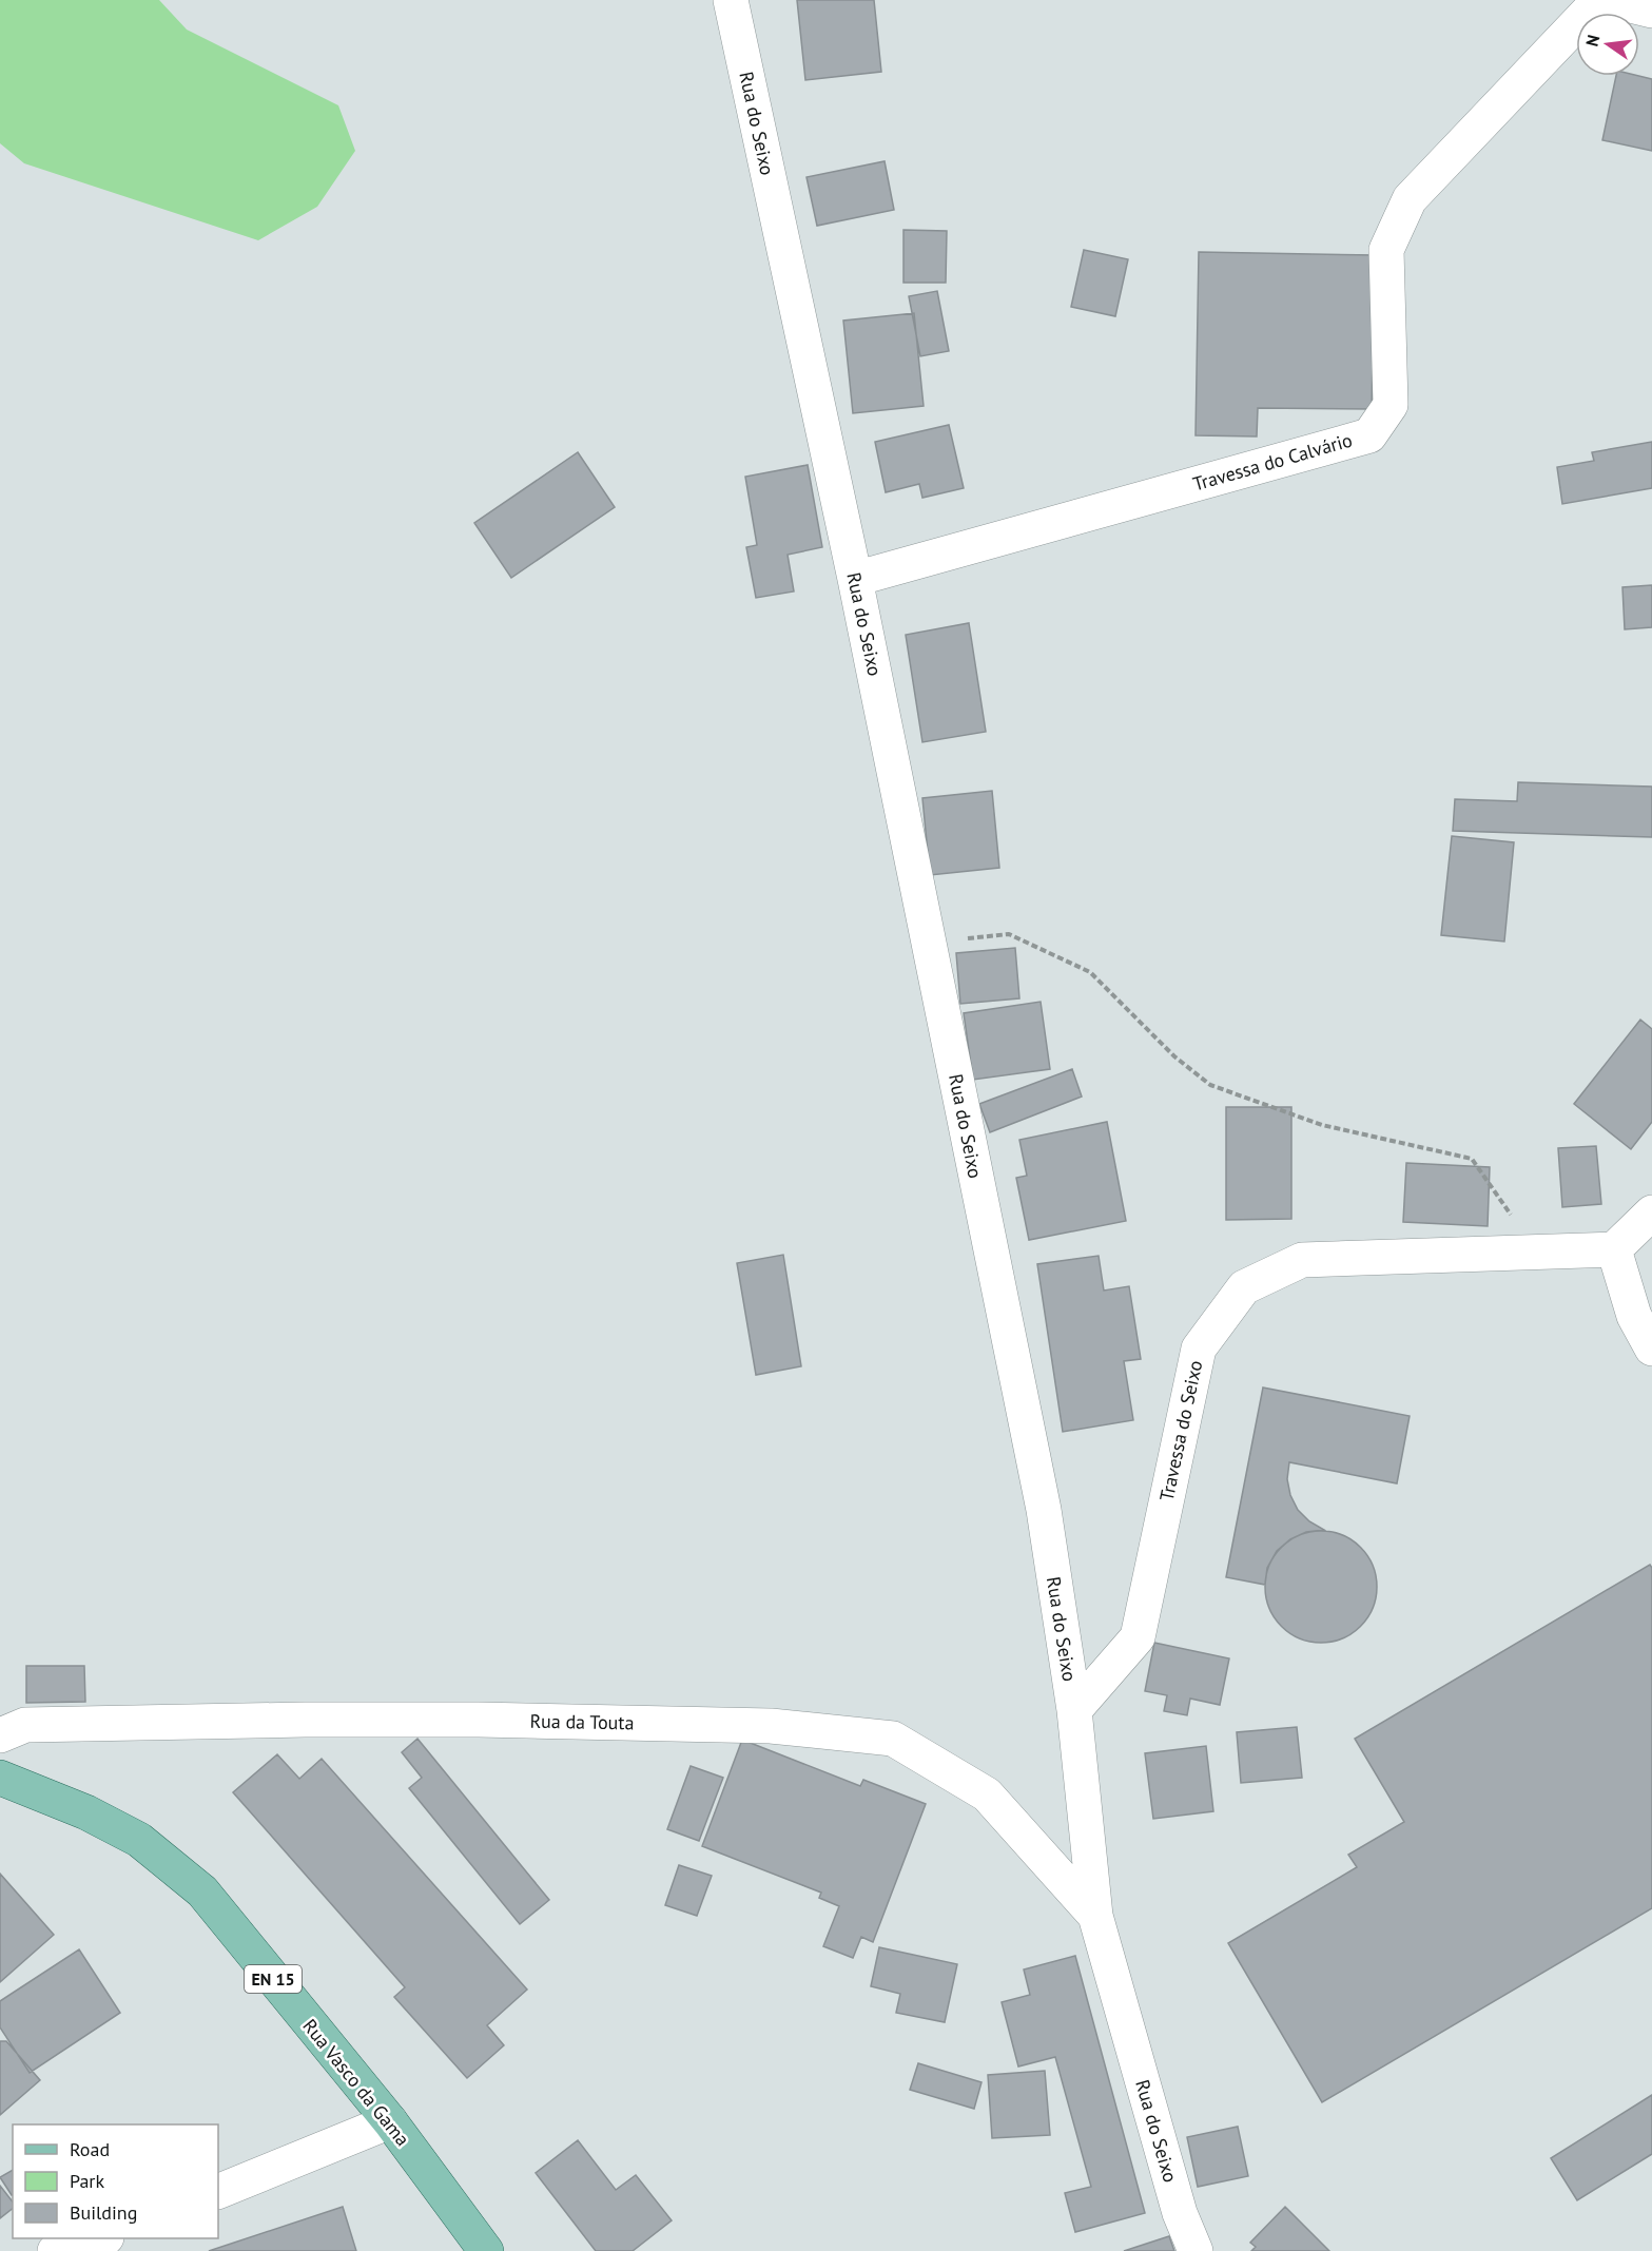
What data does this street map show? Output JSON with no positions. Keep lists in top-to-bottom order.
{
  "streets": {
    "main road": ["EN 15", "Rua Vasco da Gama"],
    "street": [
      "Rua do Seixo",
      "Travessa do Calvário",
      "Travessa do Seixo",
      "Rua da Touta"
    ]
  },
  "crossings": [
    ["Rua do Seixo", "Travessa do Calvário"],
    ["Rua do Seixo", "Travessa do Seixo"],
    ["Rua do Seixo", "Rua da Touta"]
  ],
  "legend": ["Road", "Park", "Building"],
  "north": "left"
}
